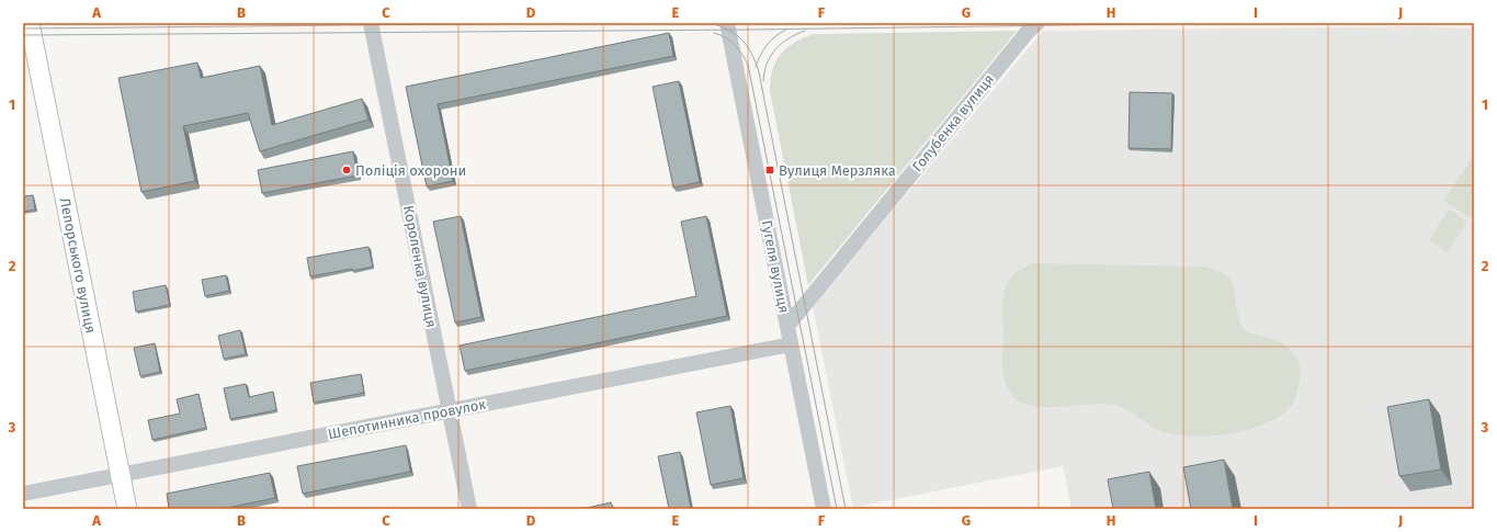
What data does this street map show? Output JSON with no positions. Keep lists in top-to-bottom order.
{
  "streets": {
    "main road": ["Лепорського вулиця"],
    "street": [
      "Голубенка вулиця",
      "Короленка вулиця",
      "Гугеля вулиця",
      "Шепотинника провулок"
    ]
  },
  "crossings": [
    ["Голубенка вулиця", "Гугеля вулиця"],
    ["Лепорського вулиця", "Шепотинника провулок"],
    ["Короленка вулиця", "Шепотинника провулок"],
    ["Гугеля вулиця", "Шепотинника провулок"]
  ],
  "places": {
    "other": ["Поліція охорони"],
    "transit": ["Вулиця Мерзляка"]
  },
  "grid": {
    "columns": [
      "A",
      "B",
      "C",
      "D",
      "E",
      "F",
      "G",
      "H",
      "I",
      "J"
    ],
    "rows": ["1", "2", "3"]
  }
}
